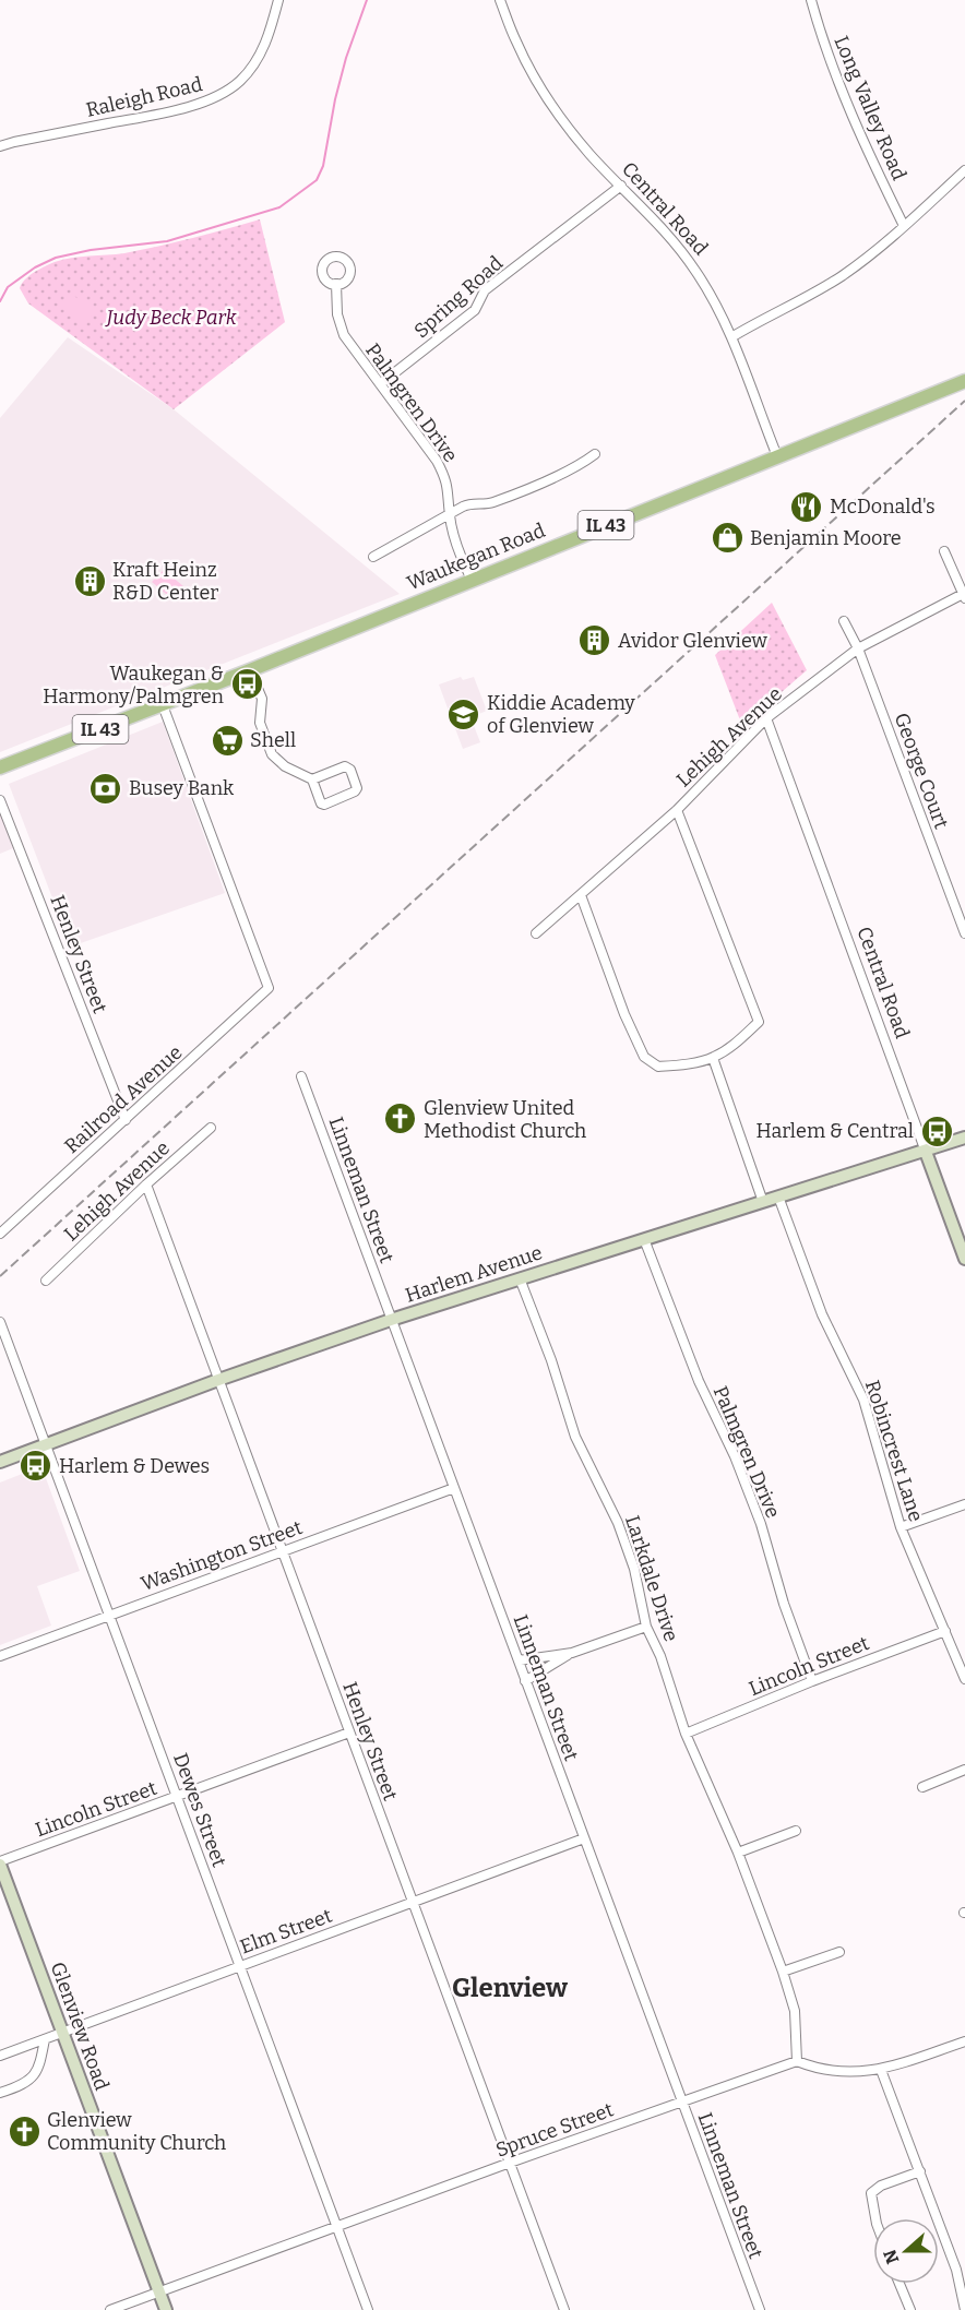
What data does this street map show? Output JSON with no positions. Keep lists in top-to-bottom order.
{
  "streets": {
    "main road": [
      "Central Road",
      "IL 43",
      "Waukegan Road",
      "Harlem Avenue",
      "Glenview Road"
    ],
    "street": [
      "Raleigh Road",
      "Long Valley Road",
      "Spring Road",
      "Palmgren Drive",
      "Lehigh Avenue",
      "George Court",
      "Henley Street",
      "Railroad Avenue",
      "Linneman Street",
      "Robincrest Lane",
      "Washington Street",
      "Larkdale Drive",
      "Lincoln Street",
      "Dewes Street",
      "Elm Street",
      "Spruce Street"
    ]
  },
  "crossings": [
    ["Central Road", "Spring Road"],
    ["Central Road", "Waukegan Road"],
    ["Central Road", "Lehigh Avenue"],
    ["Central Road", "Harlem Avenue"],
    ["Spring Road", "Palmgren Drive"],
    ["Palmgren Drive", "Waukegan Road"],
    ["Palmgren Drive", "Harlem Avenue"],
    ["Palmgren Drive", "Lincoln Street"],
    ["Waukegan Road", "Railroad Avenue"],
    ["Lehigh Avenue", "George Court"],
    ["Lehigh Avenue", "Henley Street"],
    ["Henley Street", "Railroad Avenue"],
    ["Henley Street", "Harlem Avenue"],
    ["Henley Street", "Washington Street"],
    ["Henley Street", "Lincoln Street"],
    ["Henley Street", "Elm Street"],
    ["Henley Street", "Spruce Street"],
    ["Linneman Street", "Harlem Avenue"],
    ["Linneman Street", "Washington Street"],
    ["Linneman Street", "Elm Street"],
    ["Linneman Street", "Spruce Street"],
    ["Harlem Avenue", "Robincrest Lane"],
    ["Harlem Avenue", "Larkdale Drive"],
    ["Harlem Avenue", "Dewes Street"],
    ["Robincrest Lane", "Lincoln Street"],
    ["Washington Street", "Dewes Street"],
    ["Larkdale Drive", "Lincoln Street"],
    ["Larkdale Drive", "Spruce Street"],
    ["Lincoln Street", "Dewes Street"],
    ["Lincoln Street", "Glenview Road"],
    ["Dewes Street", "Elm Street"],
    ["Dewes Street", "Spruce Street"],
    ["Elm Street", "Glenview Road"],
    ["Glenview Road", "Spruce Street"]
  ],
  "districts": ["Glenview"],
  "parks": ["Judy Beck Park"],
  "places": {
    "restaurant": ["McDonald's"],
    "shop": ["Benjamin Moore"],
    "building": ["Kraft Heinz R&D Center", "Avidor Glenview"],
    "bus stop": ["Waukegan & Harmony/Palmgren", "Harlem & Central", "Harlem & Dewes"],
    "school or university": ["Kiddie Academy of Glenview"],
    "supermarket": ["Shell"],
    "bank": ["Busey Bank"],
    "church": ["Glenview United Methodist Church", "Glenview Community Church"]
  },
  "north": "left"
}
